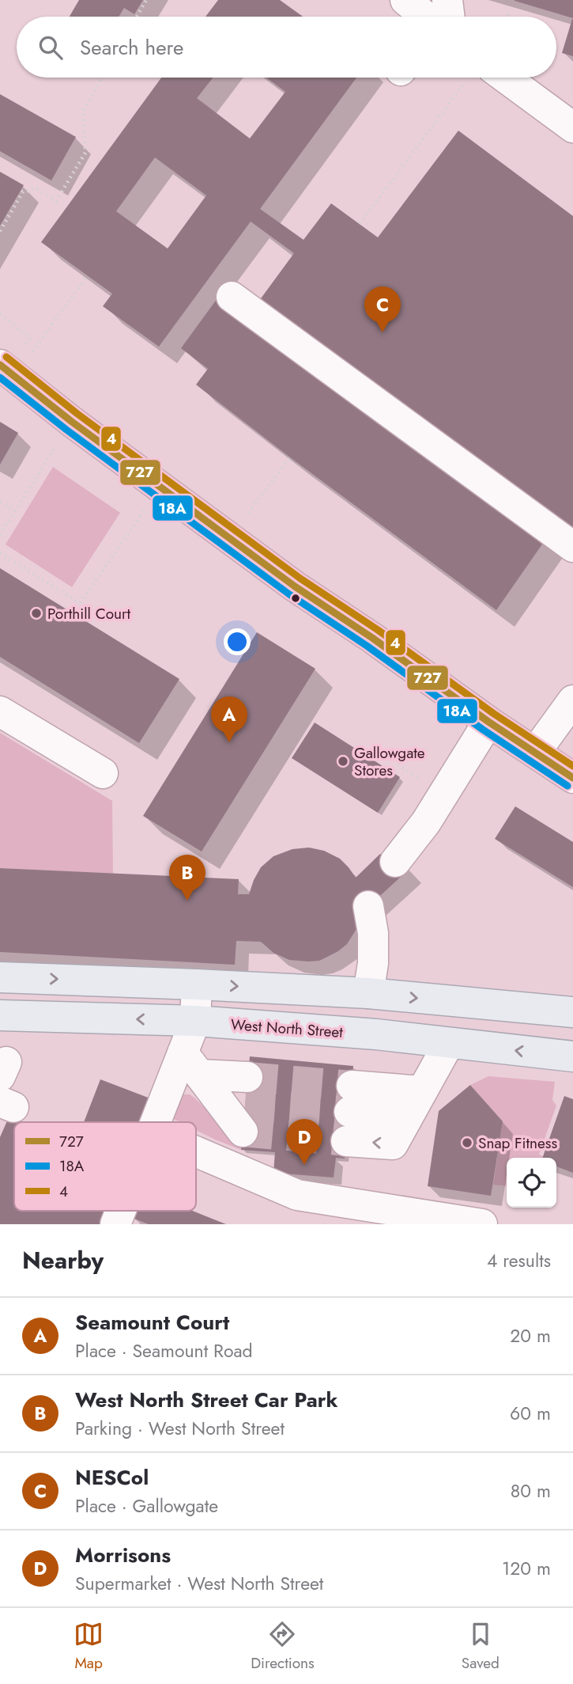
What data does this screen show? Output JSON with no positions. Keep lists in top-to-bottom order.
{
  "streets": {
    "main road": ["West North Street"]
  },
  "places": ["Porthill Court", "Gallowgate Stores", "Snap Fitness"],
  "lines": ["transit line 4", "transit line 727", "transit line 18A"],
  "legend": ["727", "18A", "4"],
  "page": {
    "search": "Search here",
    "pins": [
      "C",
      "A",
      "B",
      "D"
    ],
    "heading": ["Nearby", "4 results"],
    "list": [
      {
        "mark": "A",
        "name": "Seamount Court",
        "note": "Place · Seamount Road",
        "value": "20 m"
      },
      {
        "mark": "B",
        "name": "West North Street Car Park",
        "note": "Parking · West North Street",
        "value": "60 m"
      },
      {
        "mark": "C",
        "name": "NESCol",
        "note": "Place · Gallowgate",
        "value": "80 m"
      },
      {
        "mark": "D",
        "name": "Morrisons",
        "note": "Supermarket · West North Street",
        "value": "120 m"
      }
    ],
    "nav": ["Map", "Directions", "Saved"]
  }
}
